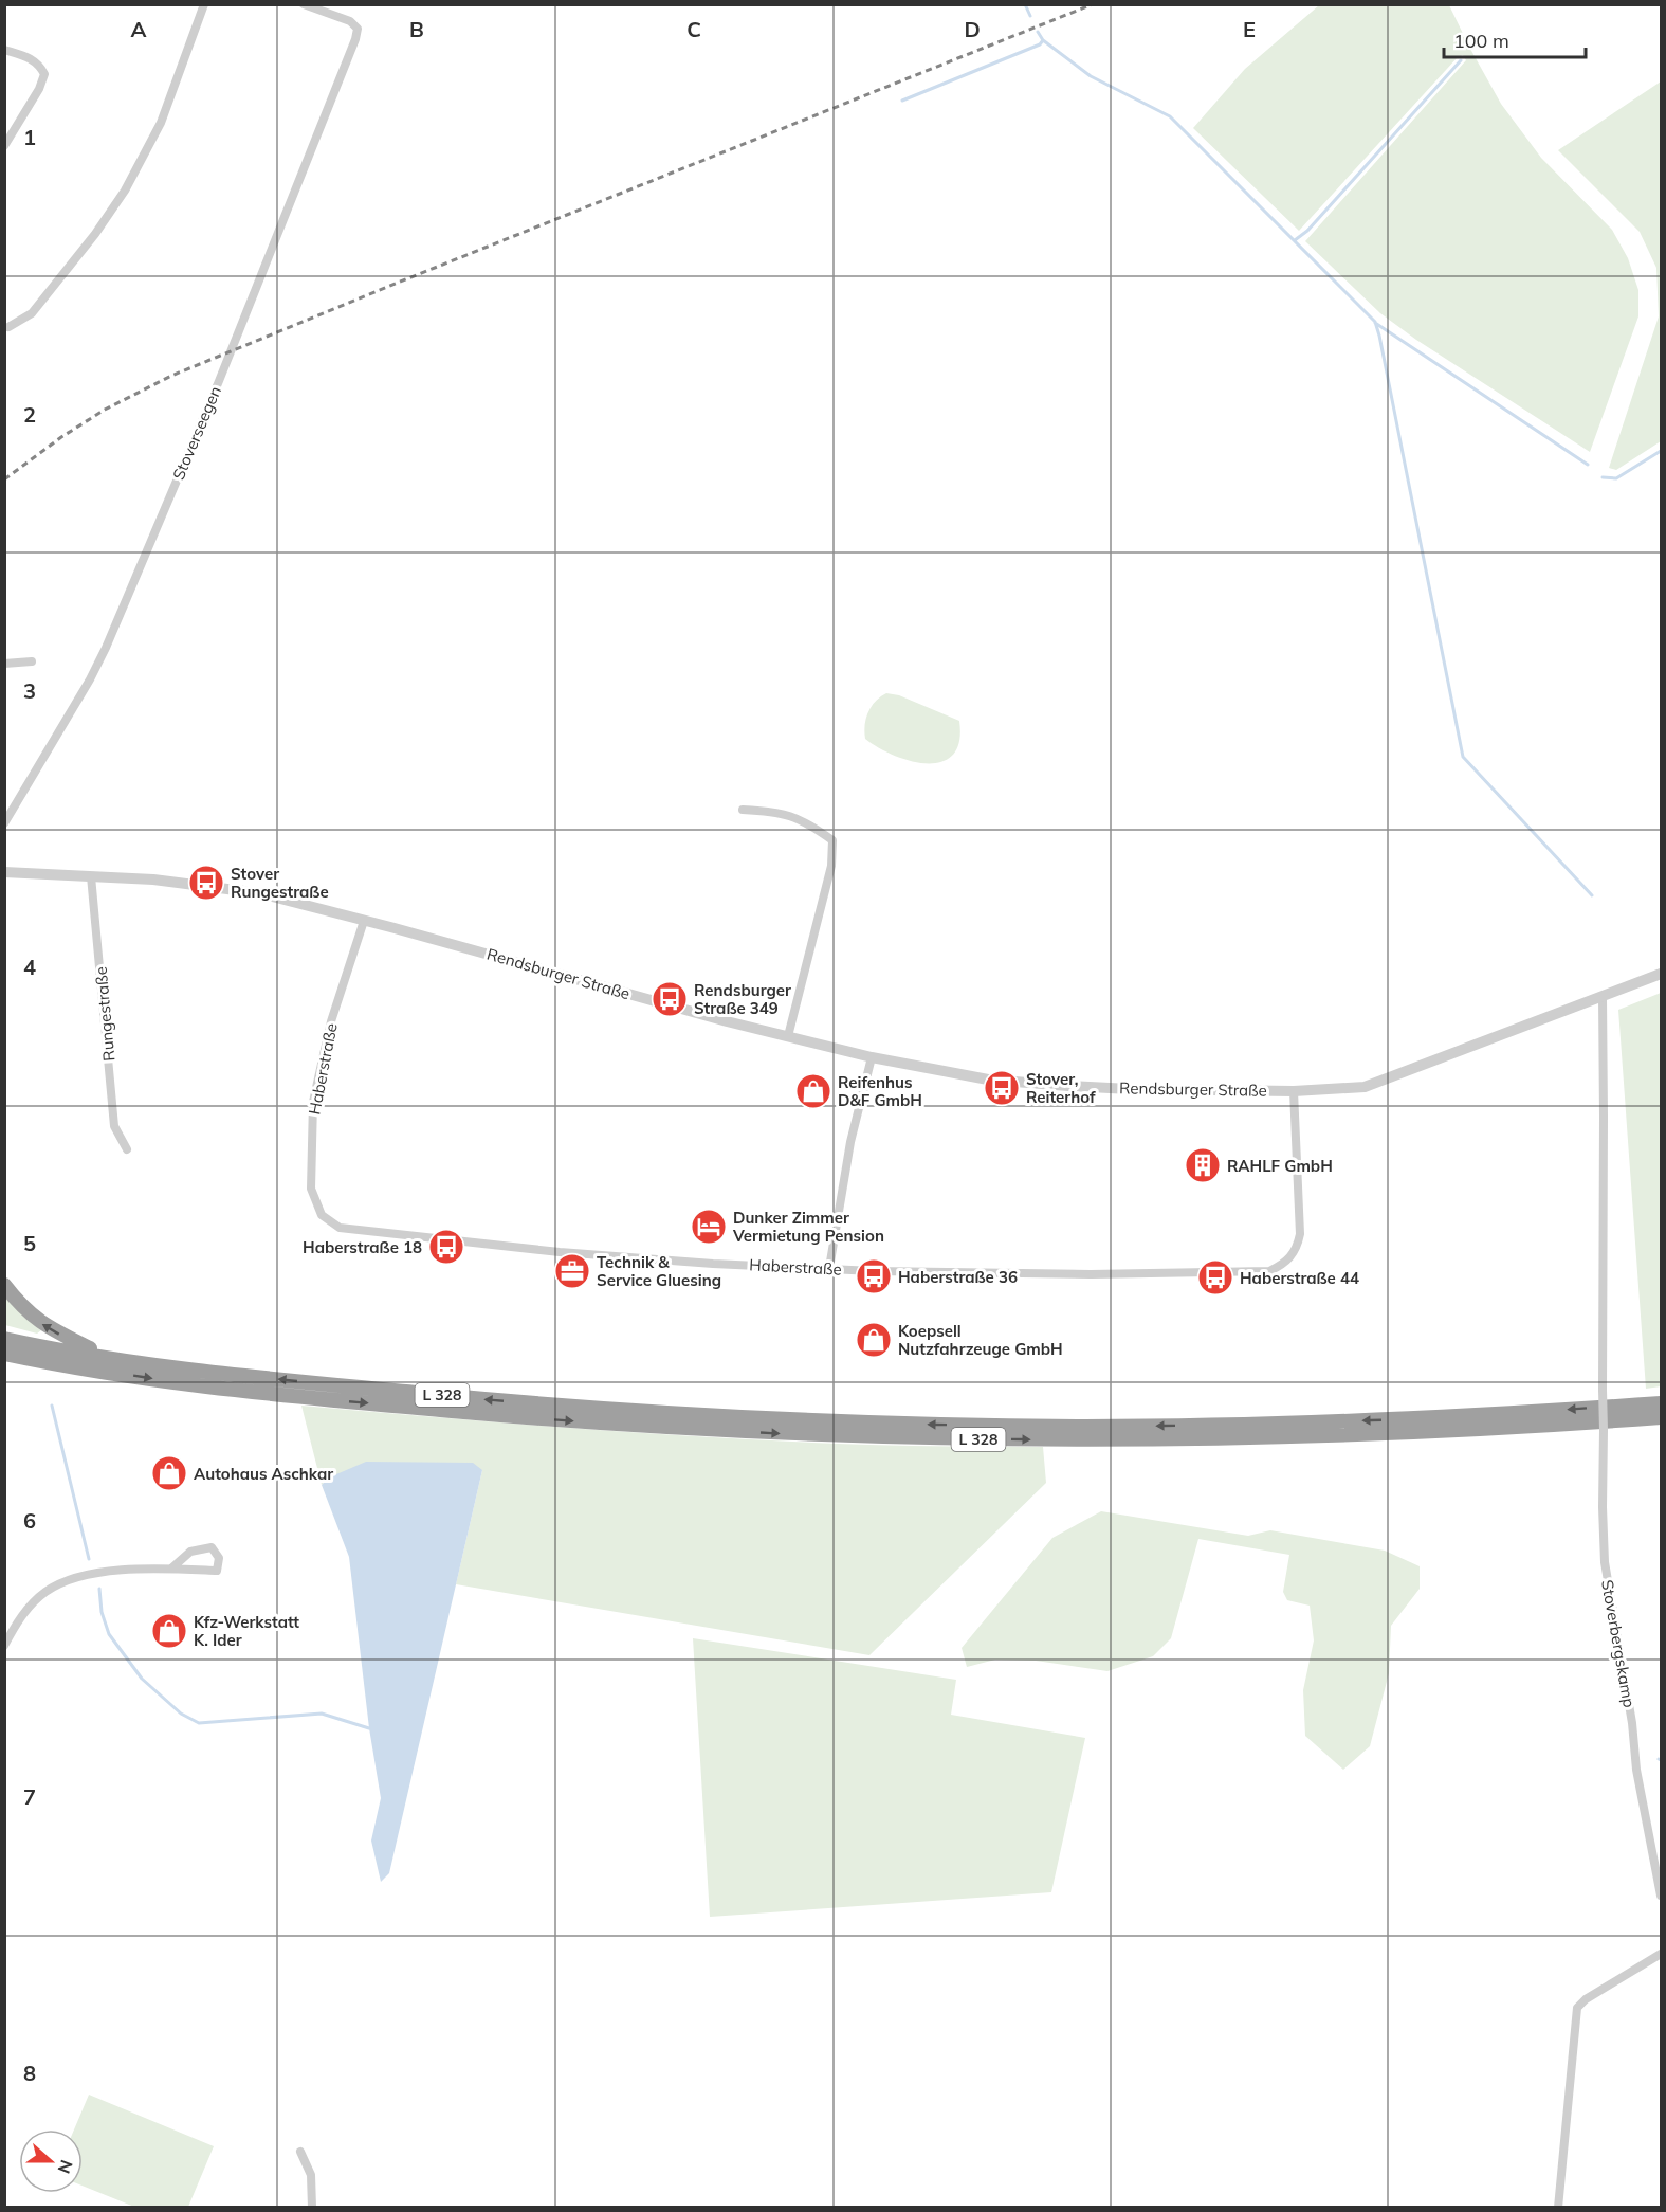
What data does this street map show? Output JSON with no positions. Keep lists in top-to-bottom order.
{
  "streets": {
    "highway": ["L 328"],
    "street": [
      "Stoverseegen",
      "Rendsburger Straße",
      "Rungestraße",
      "Haberstraße",
      "Stoverbergskamp"
    ]
  },
  "crossings": [
    ["Rendsburger Straße", "Rungestraße"],
    ["Rendsburger Straße", "Haberstraße"],
    ["Rendsburger Straße", "Stoverbergskamp"]
  ],
  "places": {
    "bus stop": [
      "Stover Rungestraße",
      "Rendsburger Straße 349",
      "Stover, Reiterhof",
      "Haberstraße 18",
      "Haberstraße 36",
      "Haberstraße 44"
    ],
    "shop": [
      "Reifenhus D&F GmbH",
      "Koepsell Nutzfahrzeuge GmbH",
      "Autohaus Aschkar",
      "Kfz-Werkstatt K. Ider"
    ],
    "building": ["RAHLF GmbH"],
    "hotel": ["Dunker Zimmer Vermietung Pension"],
    "office": ["Technik & Service Gluesing"]
  },
  "scale_bar": "100 m",
  "north": "right",
  "grid": {
    "columns": [
      "A",
      "B",
      "C",
      "D",
      "E"
    ],
    "rows": [
      "1",
      "2",
      "3",
      "4",
      "5",
      "6",
      "7",
      "8"
    ]
  }
}
